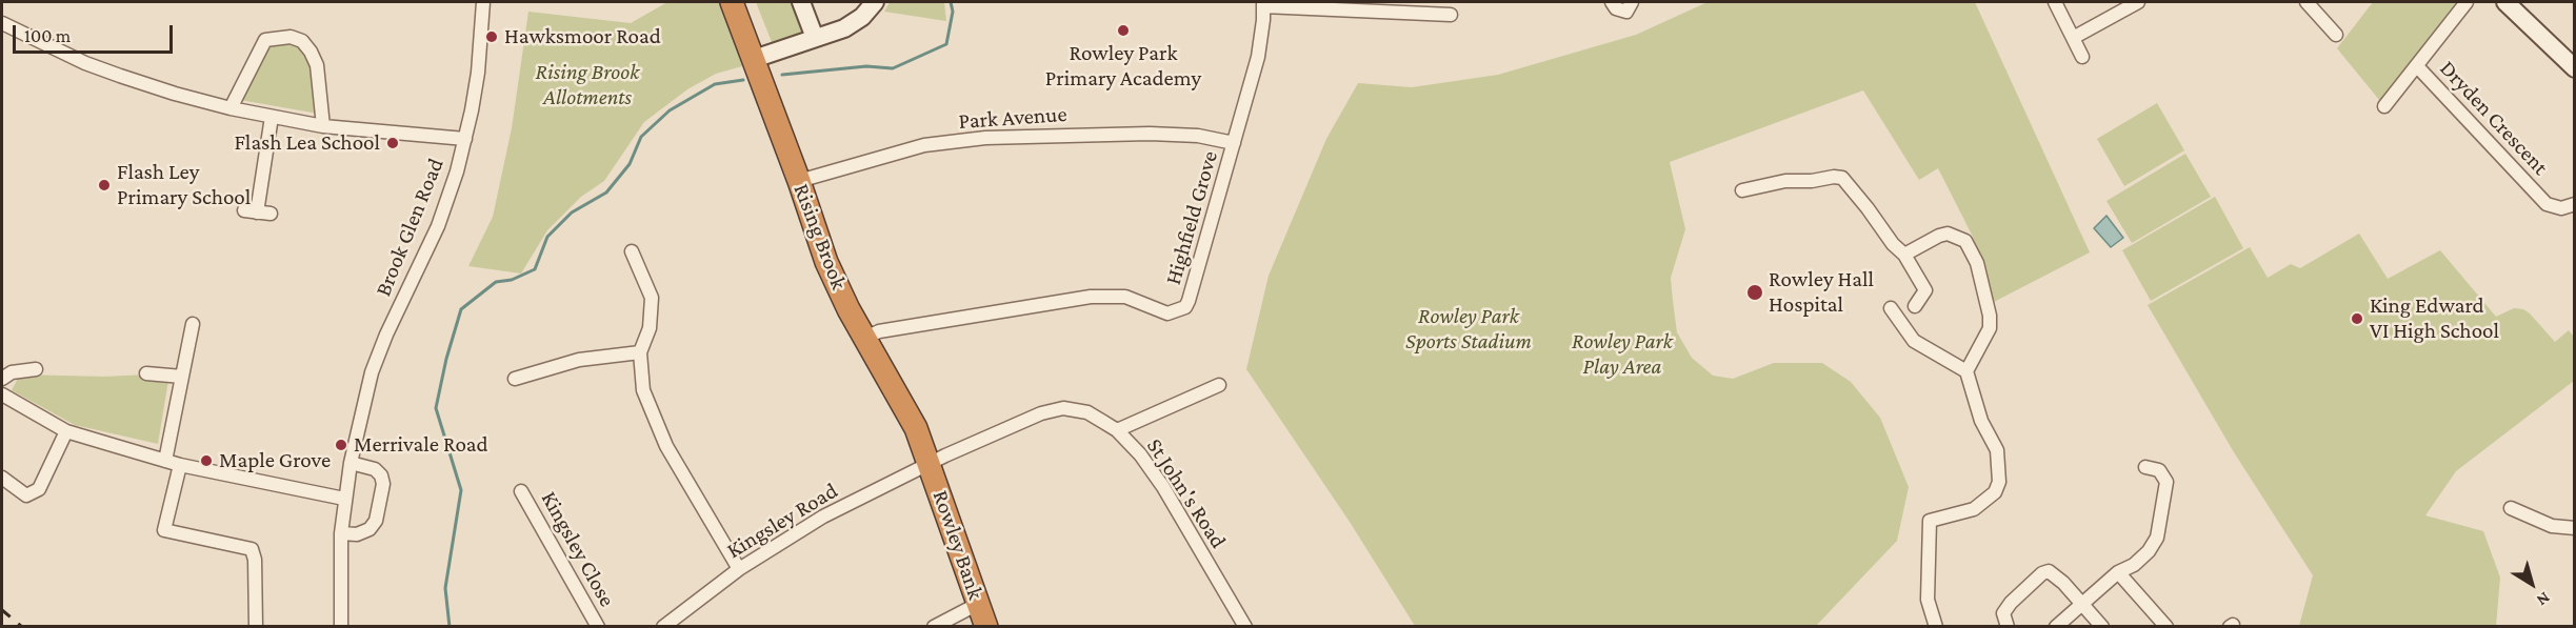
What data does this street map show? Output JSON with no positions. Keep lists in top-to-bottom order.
{
  "streets": {
    "highway": ["Rising Brook", "Rowley Bank"],
    "street": [
      "Park Avenue",
      "Dryden Crescent",
      "Highfield Grove",
      "Brook Glen Road",
      "St John's Road",
      "Kingsley Road",
      "Kingsley Close"
    ]
  },
  "crossings": [
    ["Park Avenue", "Highfield Grove"],
    ["Park Avenue", "Rising Brook"],
    ["Highfield Grove", "Rising Brook"],
    ["Rising Brook", "St John's Road"],
    ["Rising Brook", "Kingsley Road"],
    ["Rising Brook", "Rowley Bank"],
    ["St John's Road", "Kingsley Road"],
    ["St John's Road", "Rowley Bank"],
    ["Kingsley Road", "Rowley Bank"]
  ],
  "parks": ["Rising Brook Allotments", "Rowley Park Sports Stadium", "Rowley Park Play Area"],
  "places": [
    "Rowley Park Primary Academy",
    "Hawksmoor Road",
    "Flash Lea School",
    "Flash Ley Primary School",
    "Rowley Hall Hospital",
    "King Edward VI High School",
    "Merrivale Road",
    "Maple Grove"
  ],
  "scale_bar": "100 m",
  "north": "bottom right"
}
